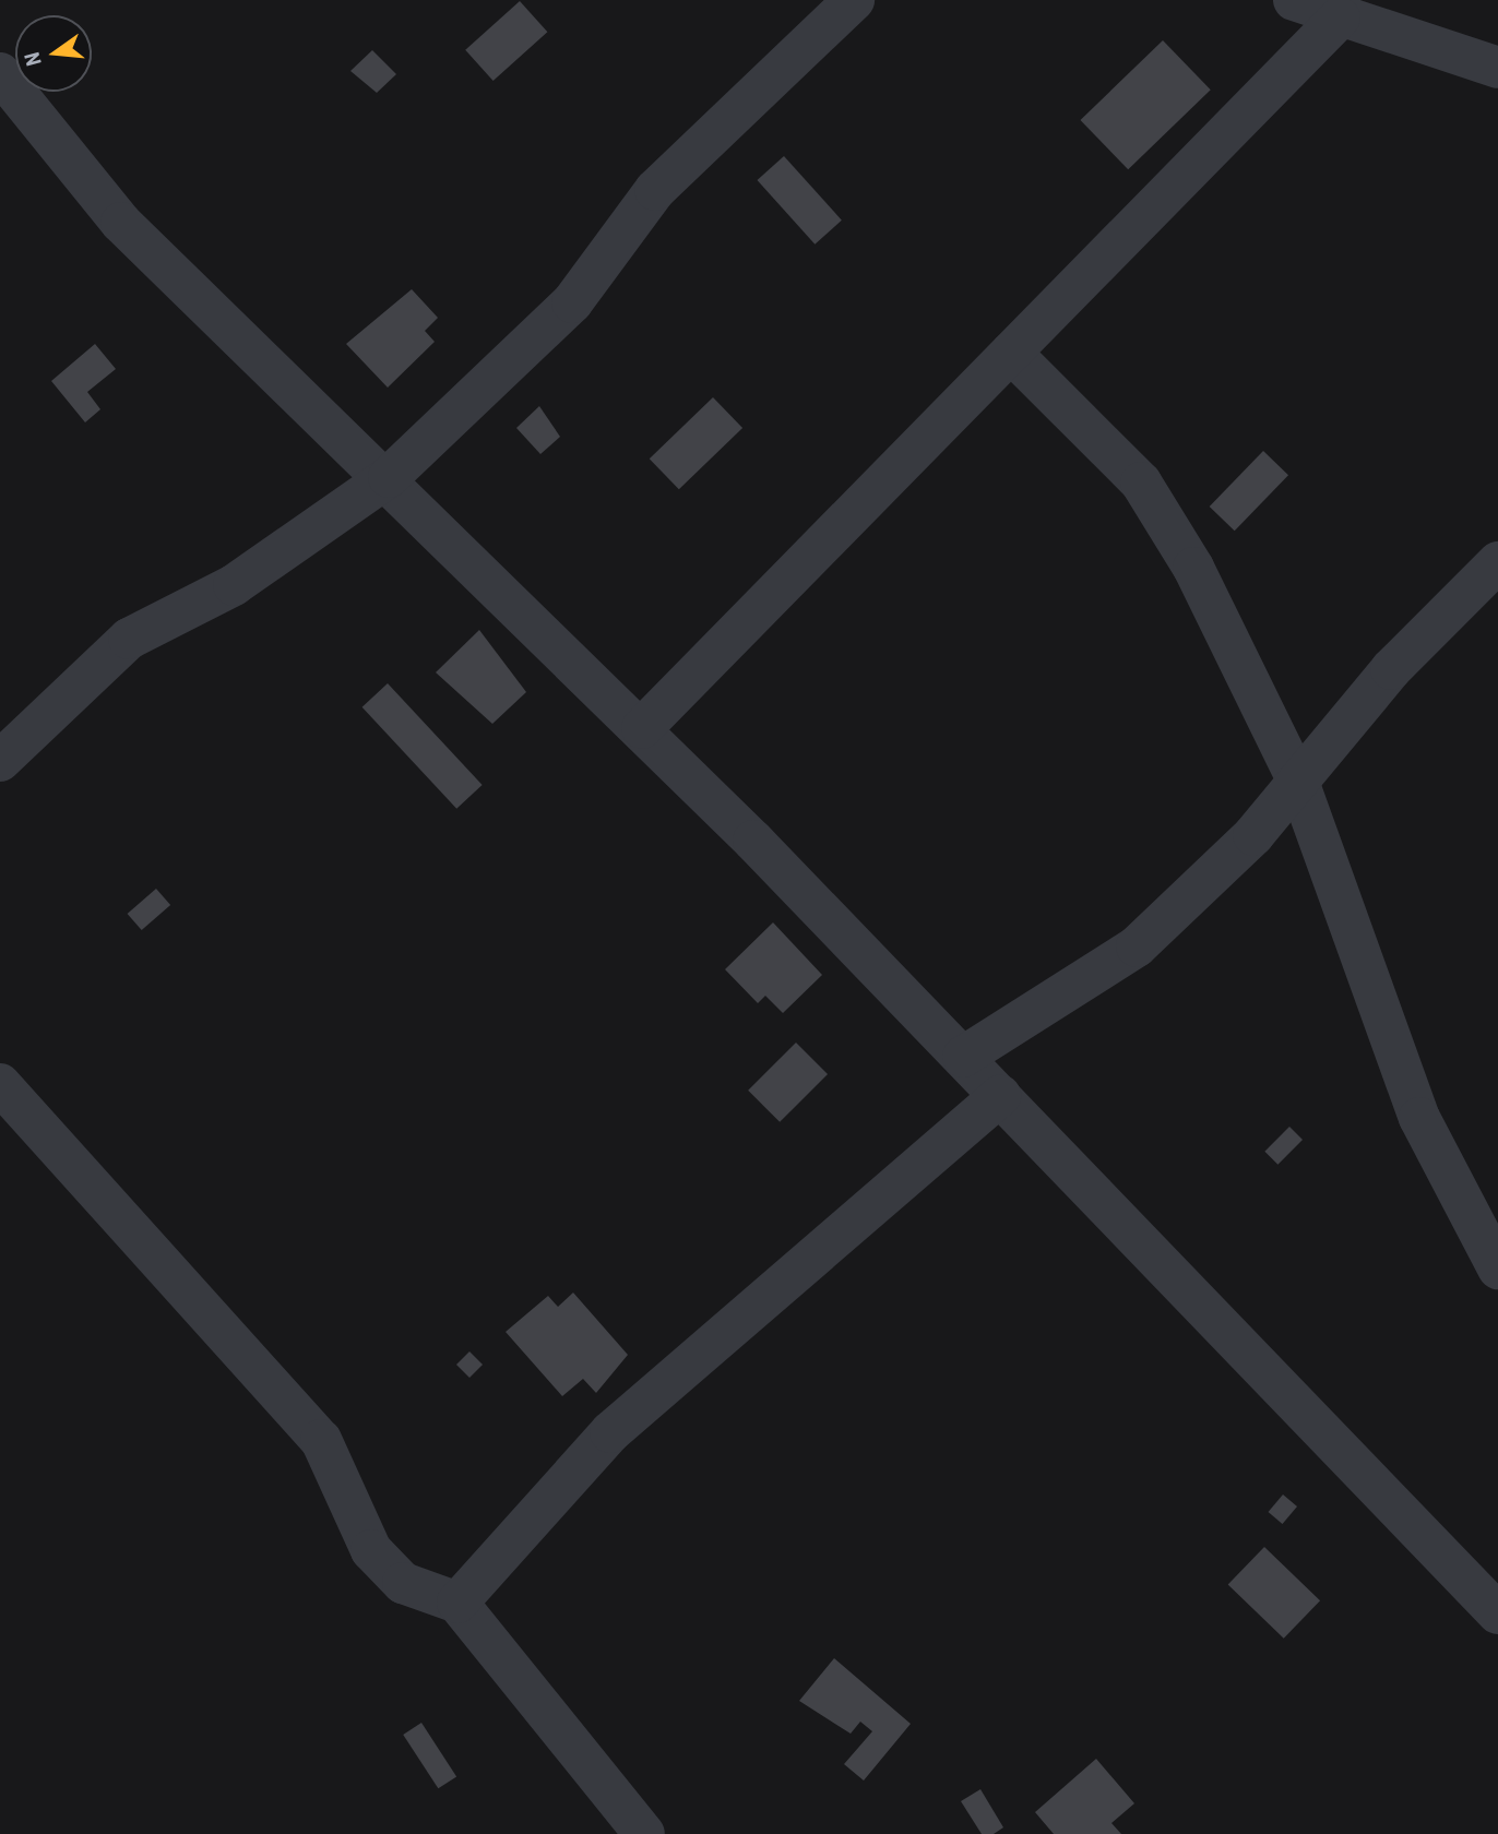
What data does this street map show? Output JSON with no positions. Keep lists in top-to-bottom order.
{
  "north": "left"
}
